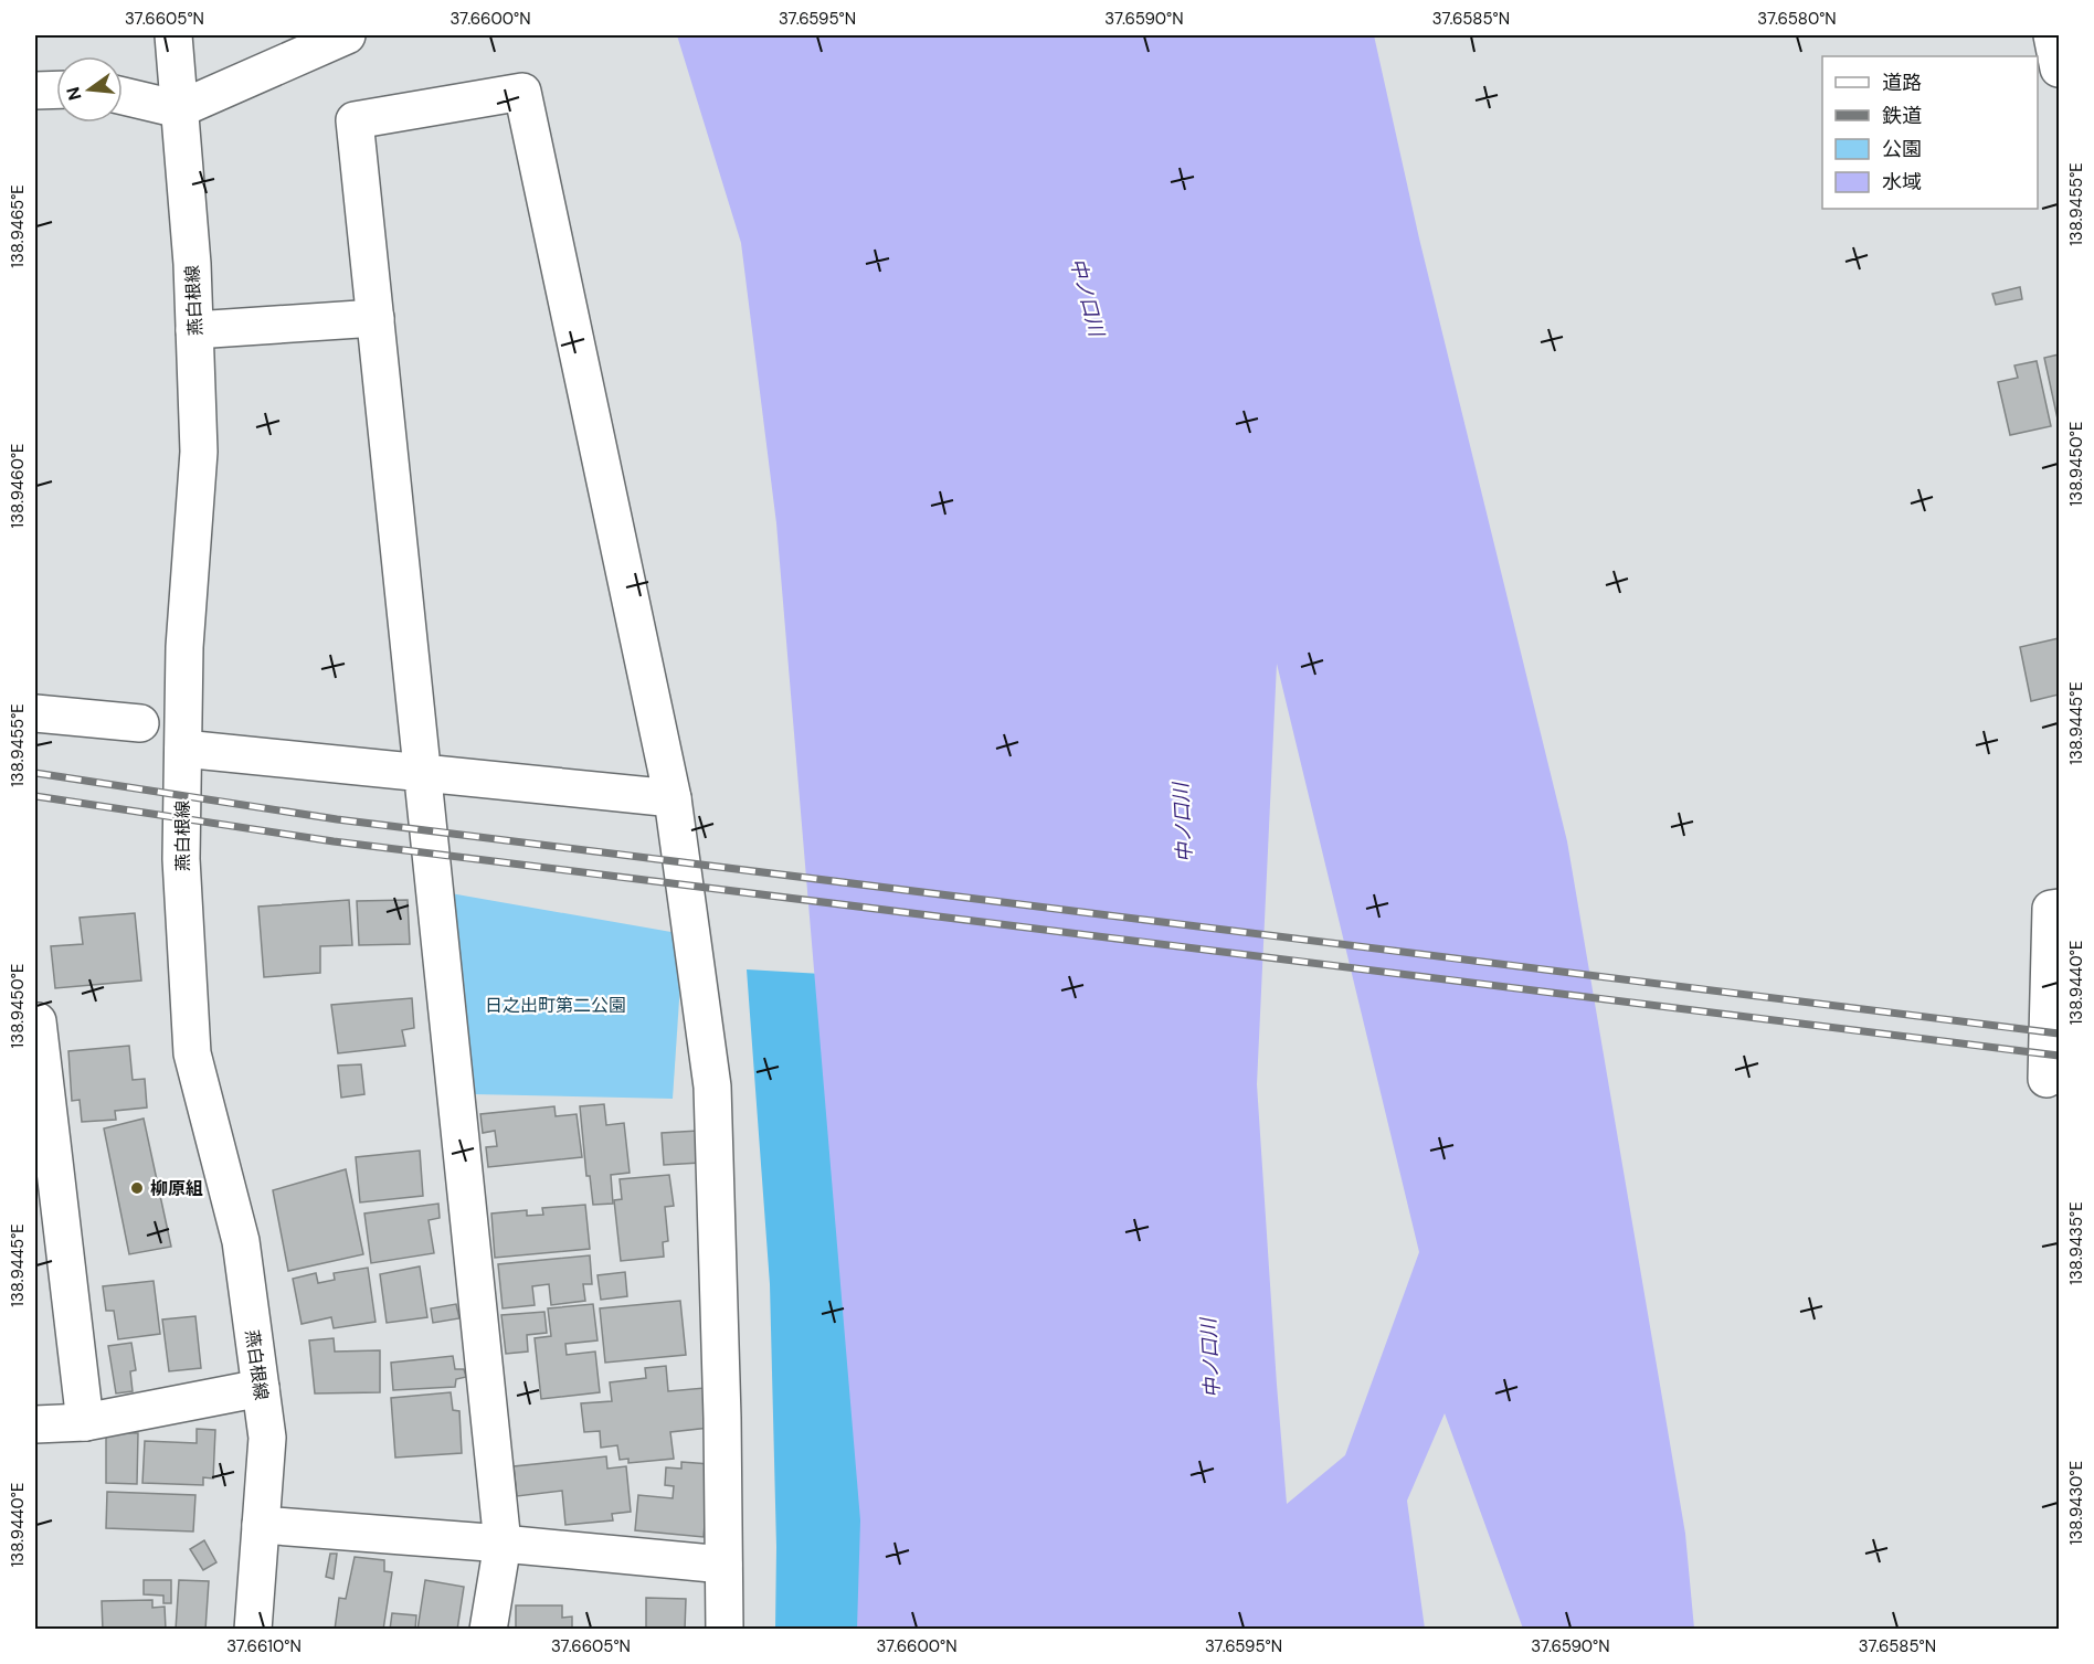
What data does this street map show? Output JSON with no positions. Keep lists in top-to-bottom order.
{
  "streets": {
    "street": ["燕白根線"]
  },
  "water": ["中ノ口川"],
  "parks": ["日之出町第二公園"],
  "places": ["柳原組"],
  "legend": [
    "道路",
    "鉄道",
    "公園",
    "水域"
  ],
  "north": "left",
  "coordinates": [
    "37.6605°N",
    "37.6600°N",
    "37.6595°N",
    "37.6590°N",
    "37.6585°N",
    "37.6580°N",
    "138.9455°E",
    "138.9465°E",
    "138.9450°E",
    "138.9460°E",
    "138.9445°E",
    "138.9440°E",
    "138.9435°E",
    "138.9430°E",
    "37.6610°N"
  ]
}
